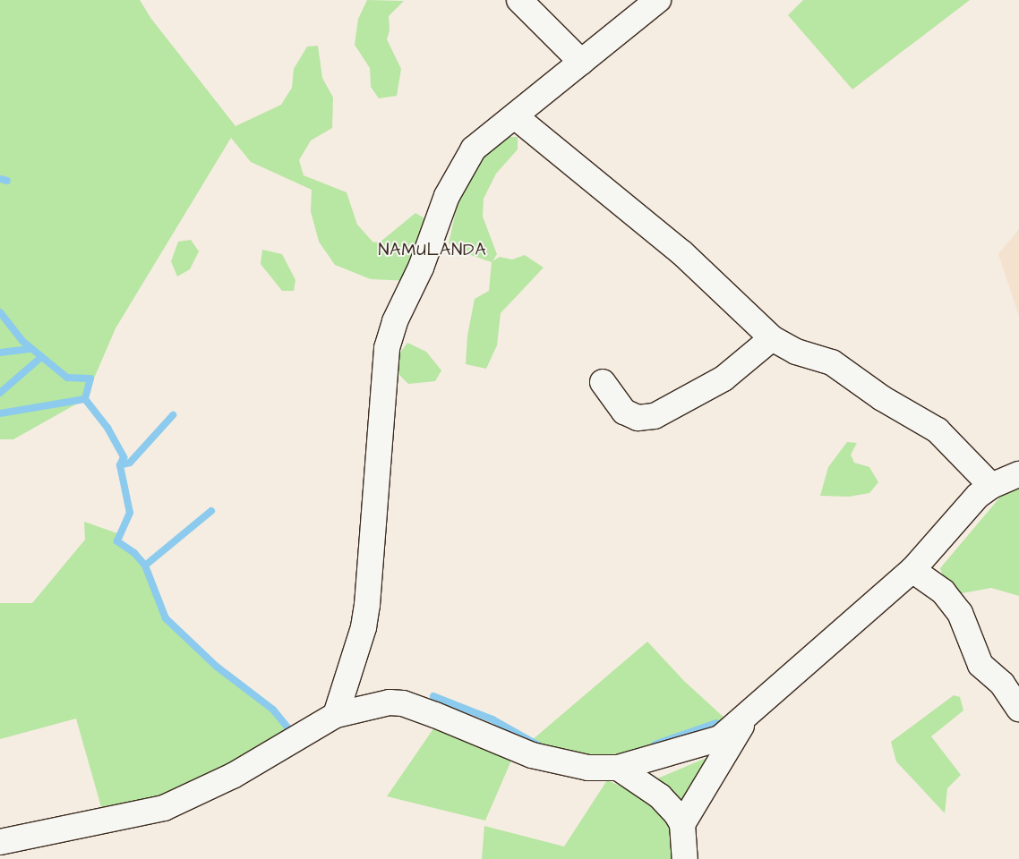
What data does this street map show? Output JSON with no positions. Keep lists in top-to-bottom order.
{
  "districts": ["NAMULANDA"]
}
